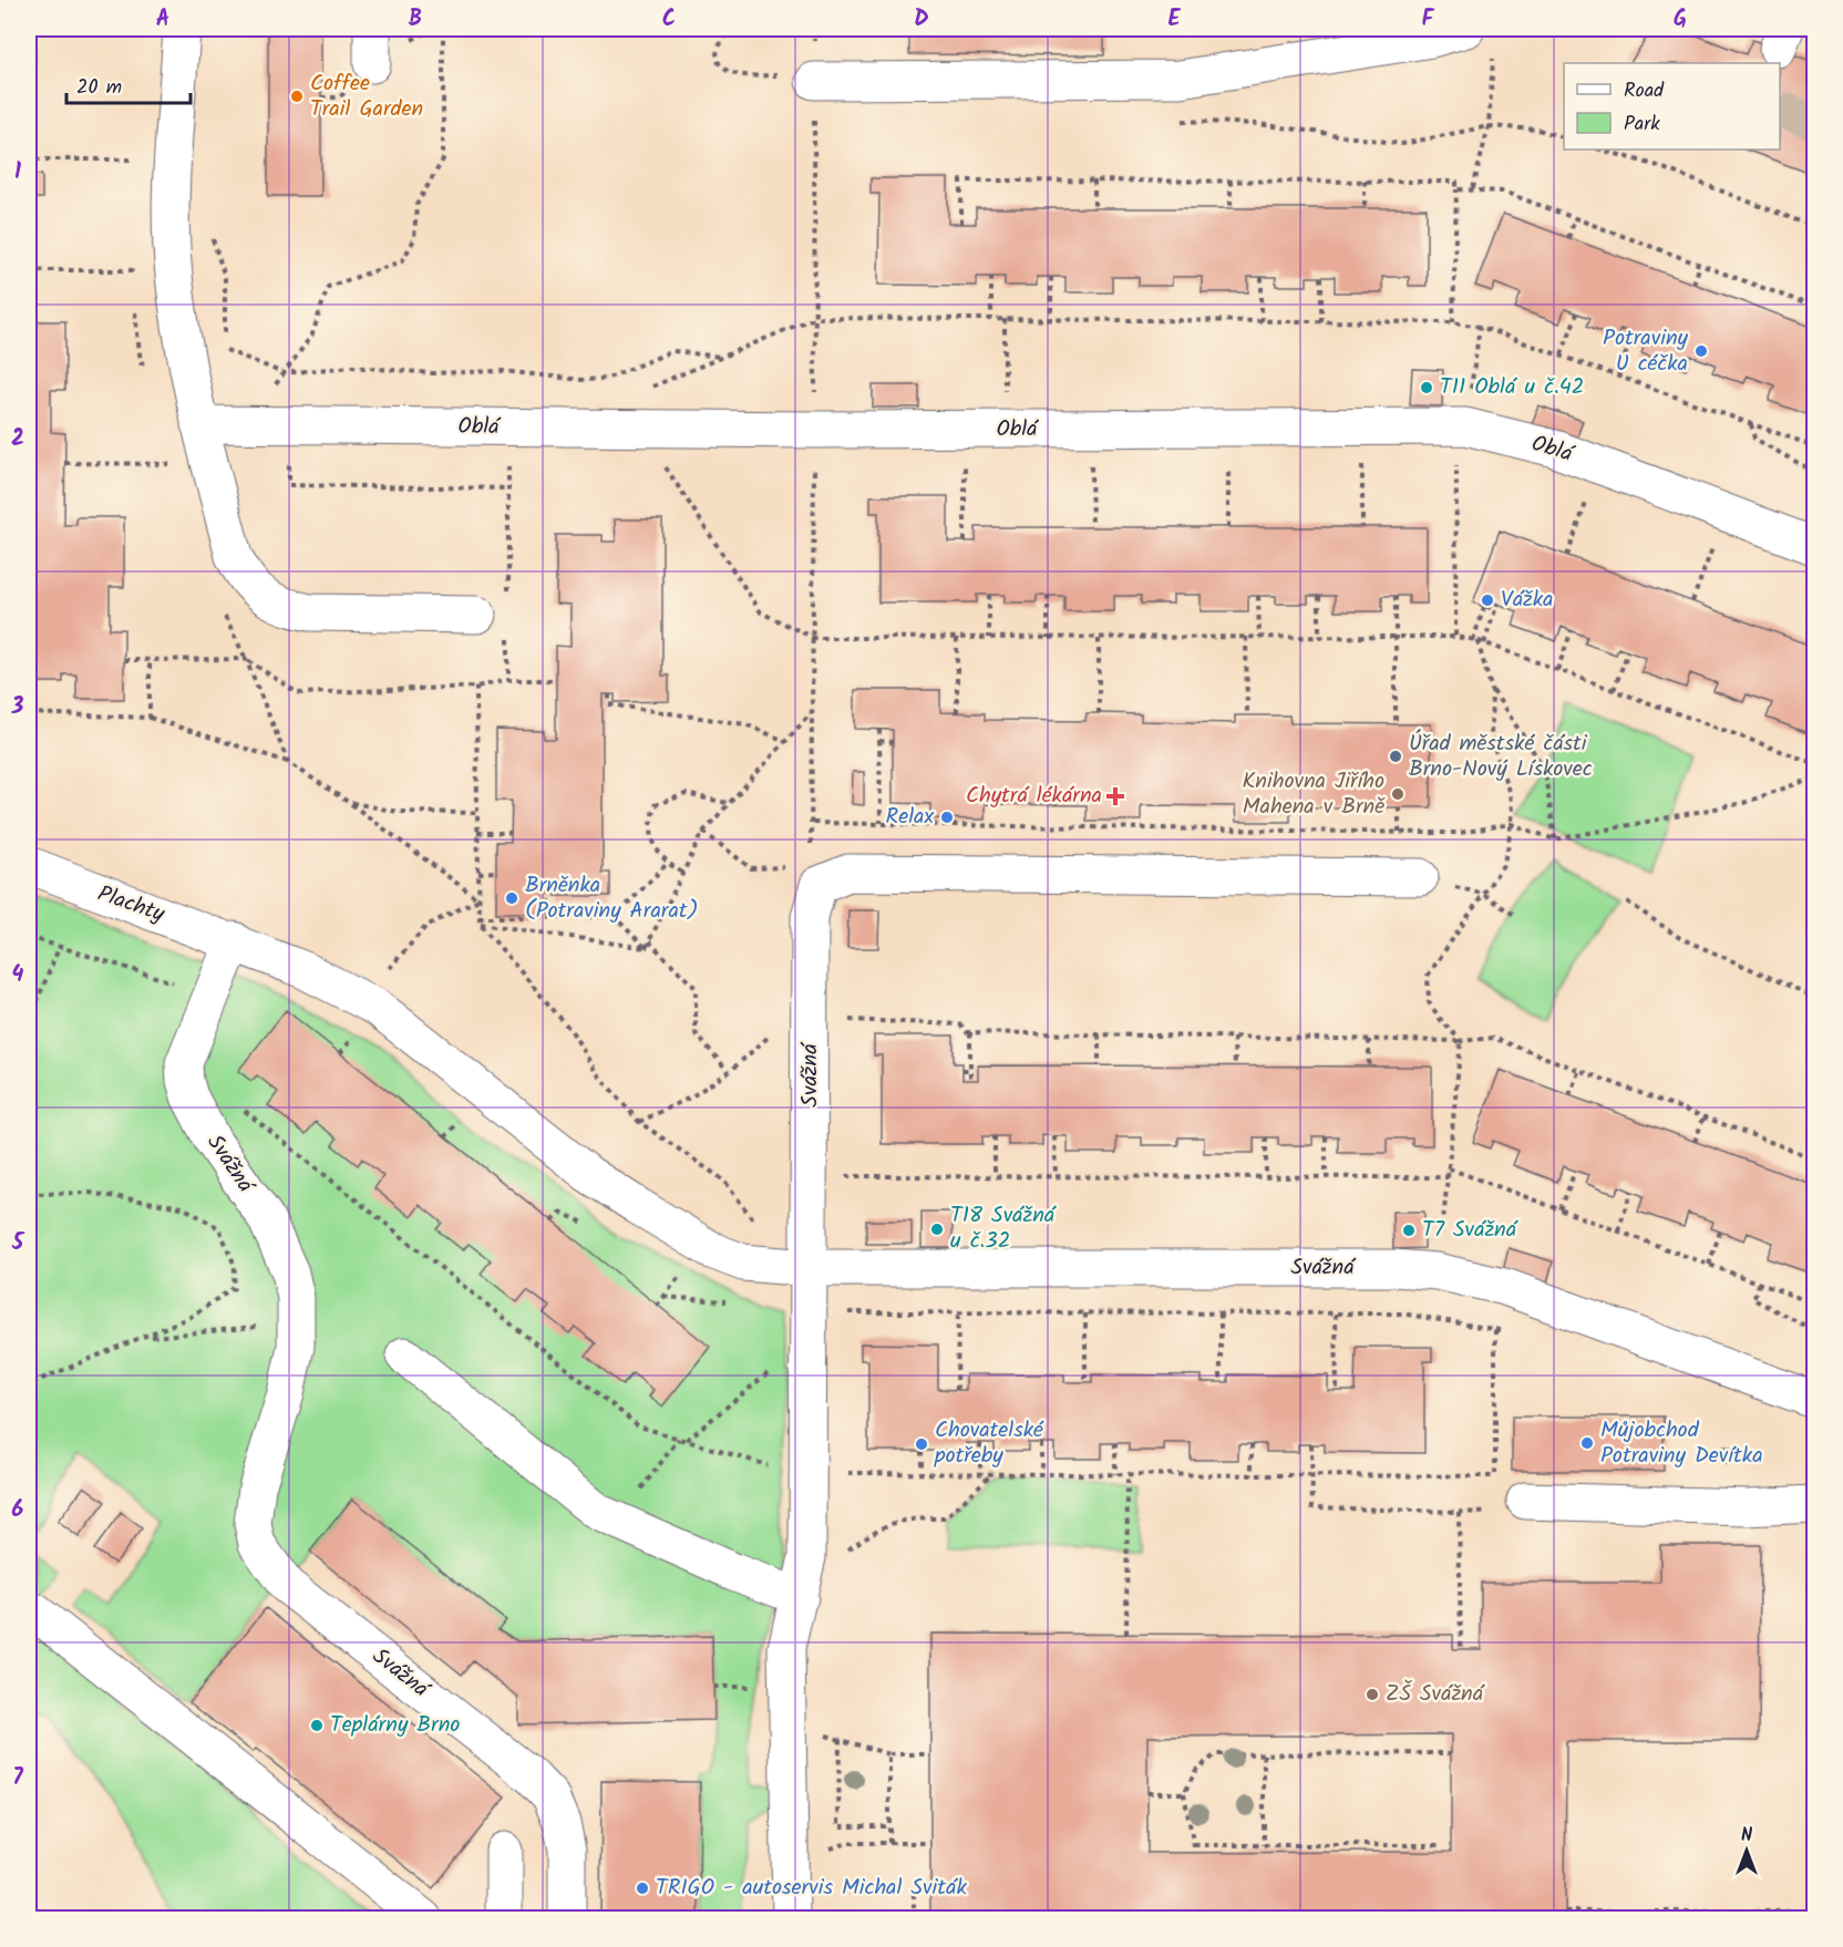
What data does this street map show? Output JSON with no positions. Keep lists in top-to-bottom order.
{
  "streets": {
    "street": ["Oblá", "Plachty", "Svážná"]
  },
  "crossings": [
    ["Plachty", "Svážná"]
  ],
  "places": {
    "other": [
      "Coffee Trail Garden",
      "Potraviny U céčka",
      "T11 Oblá u č.42",
      "Vážka",
      "Úřad městské části Brno-Nový Lískovec",
      "Knihovna Jiřího Mahena v Brně",
      "Relax",
      "Brněnka (Potraviny Ararat)",
      "T18 Svážná u č.32",
      "T7 Svážná",
      "Můjobchod Potraviny Devítka",
      "Chovatelské potřeby",
      "ZŠ Svážná",
      "Teplárny Brno",
      "TRIGO - autoservis Michal Sviták"
    ],
    "health": ["Chytrá lékárna"]
  },
  "legend": ["Road", "Park"],
  "scale_bar": "20 m",
  "north": "top",
  "grid": {
    "columns": [
      "A",
      "B",
      "C",
      "D",
      "E",
      "F",
      "G"
    ],
    "rows": [
      "1",
      "2",
      "3",
      "4",
      "5",
      "6",
      "7"
    ]
  }
}
